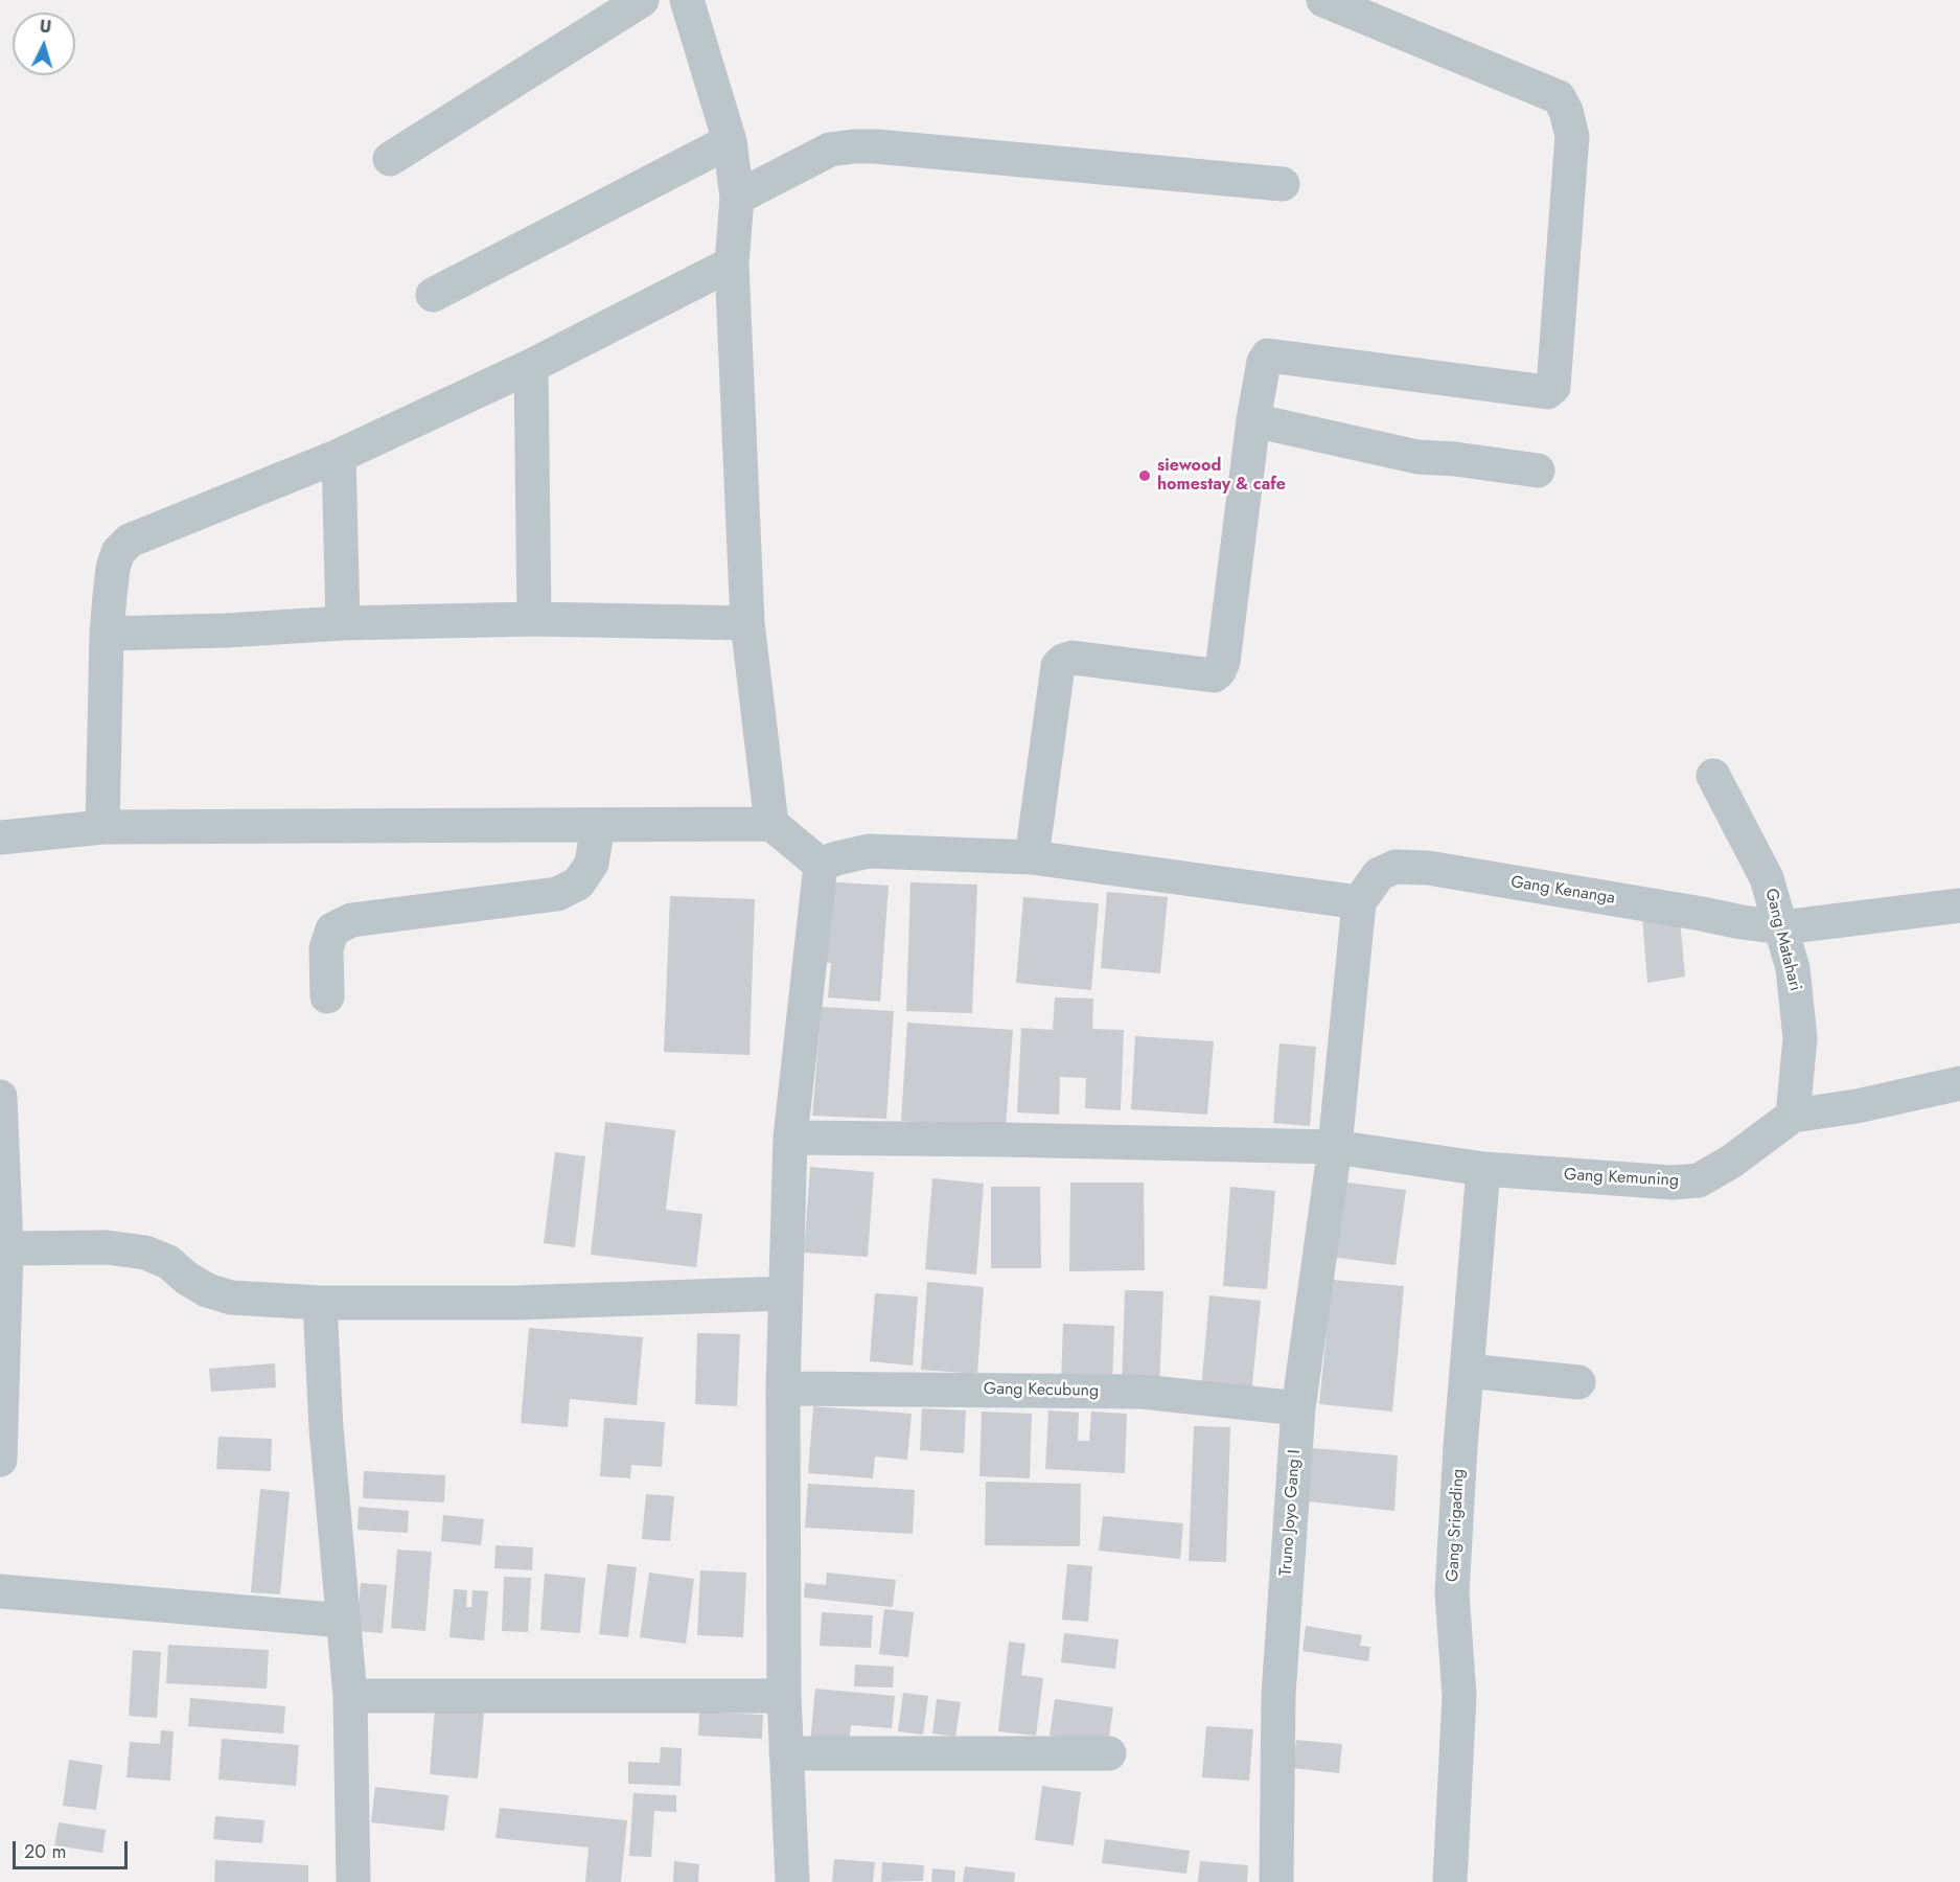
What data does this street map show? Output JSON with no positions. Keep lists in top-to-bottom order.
{
  "streets": {
    "street": [
      "Gang Kenanga",
      "Gang Matahari",
      "Gang Kemuning",
      "Gang Kecubung",
      "Truno Joyo Gang I",
      "Gang Srigading"
    ]
  },
  "crossings": [
    ["Gang Kenanga", "Gang Matahari"],
    ["Gang Kenanga", "Truno Joyo Gang I"],
    ["Gang Matahari", "Gang Kemuning"],
    ["Gang Kemuning", "Truno Joyo Gang I"],
    ["Gang Kemuning", "Gang Srigading"],
    ["Gang Kecubung", "Truno Joyo Gang I"]
  ],
  "places": ["siewood homestay & cafe"],
  "scale_bar": "20 m",
  "north": "top"
}
